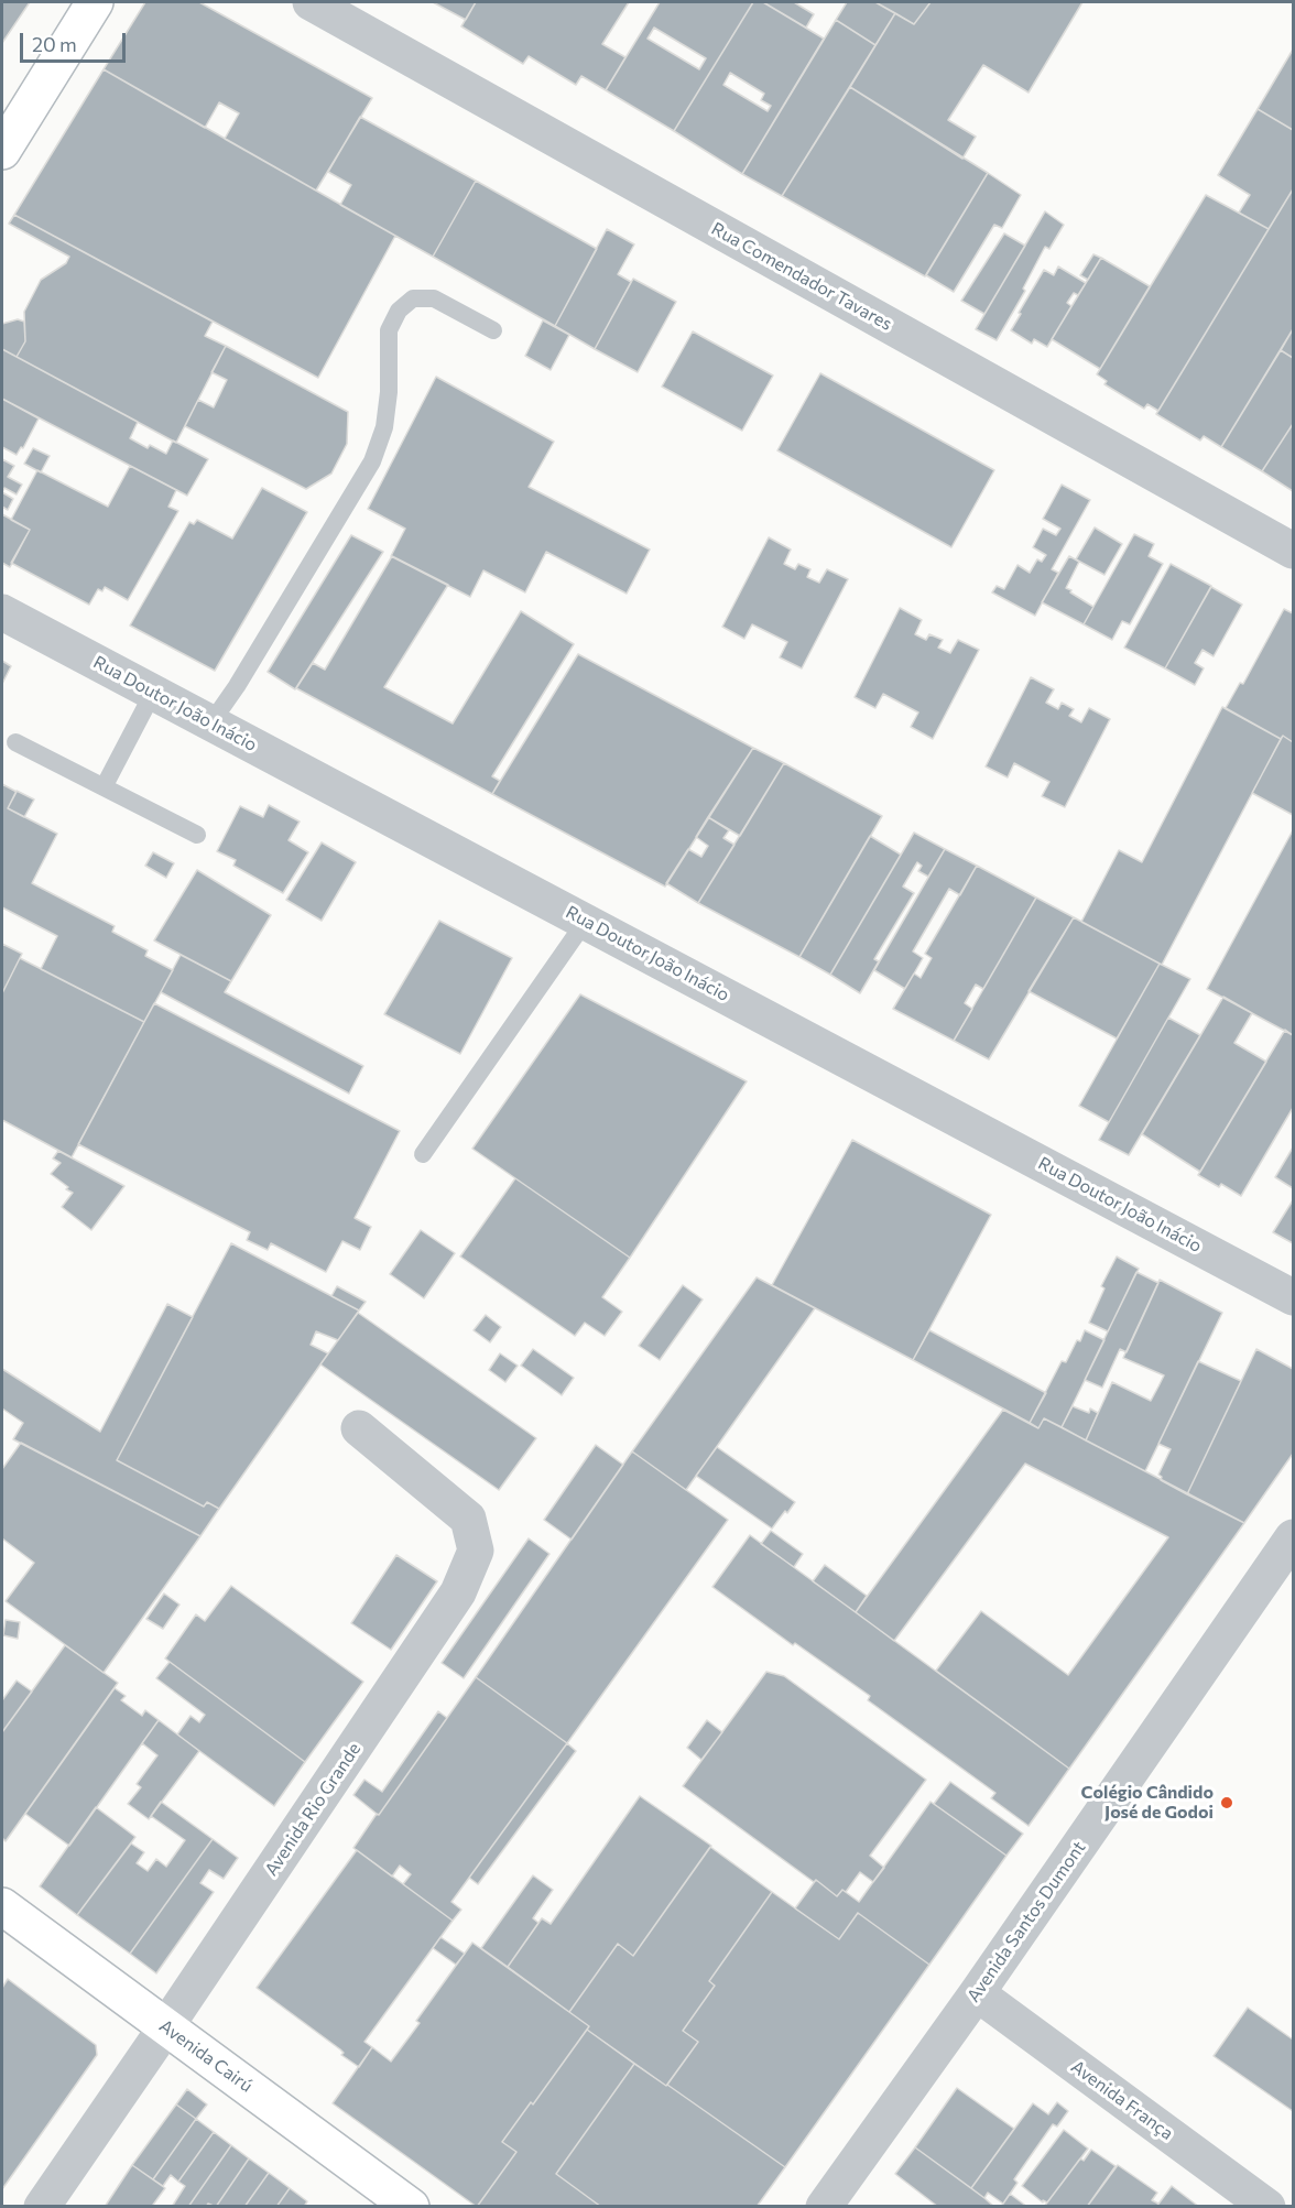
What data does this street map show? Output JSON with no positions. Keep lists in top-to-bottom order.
{
  "streets": {
    "main road": ["Avenida Cairú"],
    "street": [
      "Rua Comendador Tavares",
      "Rua Doutor João Inácio",
      "Avenida Rio Grande",
      "Avenida Santos Dumont",
      "Avenida França"
    ]
  },
  "crossings": [
    ["Avenida Rio Grande", "Avenida Cairú"],
    ["Avenida Santos Dumont", "Avenida França"]
  ],
  "places": ["Colégio Cândido José de Godoi"],
  "scale_bar": "20 m"
}
